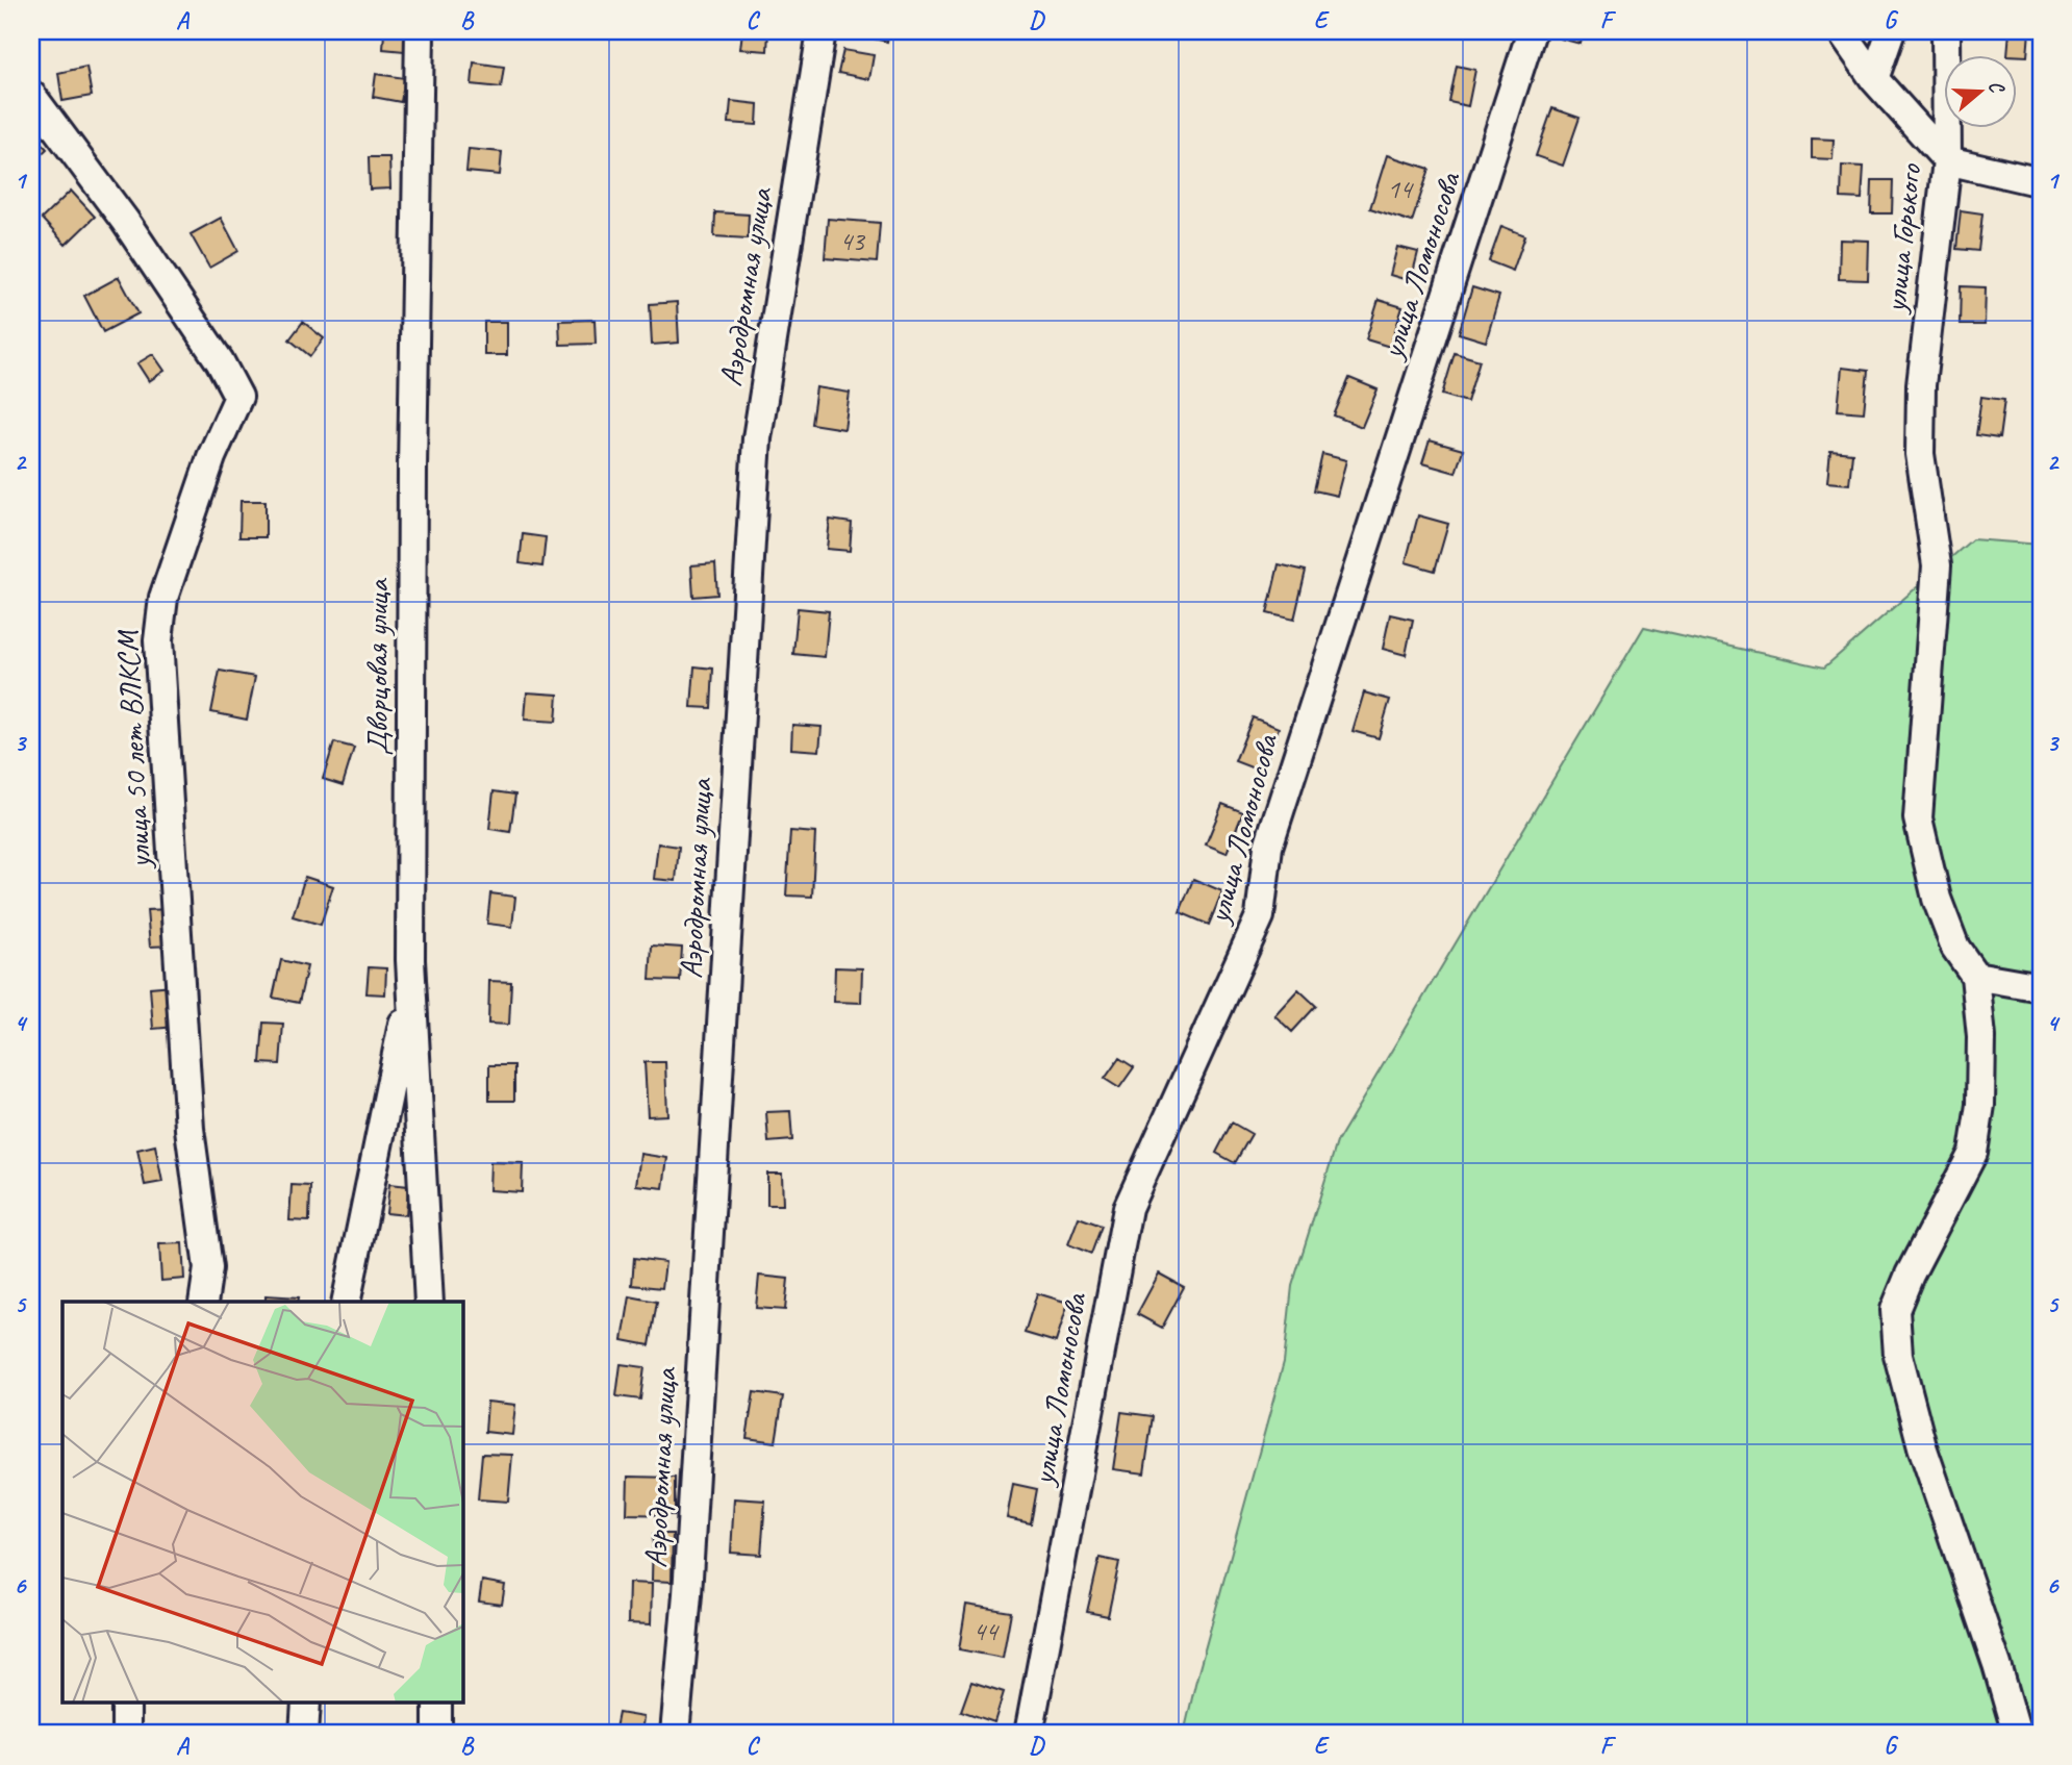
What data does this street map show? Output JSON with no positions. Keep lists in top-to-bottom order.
{
  "streets": {
    "street": [
      "улица Горького",
      "улица Ломоносова",
      "Аэродромная улица",
      "Дворцовая улица",
      "улица 50 лет ВЛКСМ"
    ]
  },
  "house_numbers": ["14", "43", "44"],
  "north": "right",
  "grid": {
    "columns": [
      "A",
      "B",
      "C",
      "D",
      "E",
      "F",
      "G"
    ],
    "rows": [
      "1",
      "2",
      "3",
      "4",
      "5",
      "6"
    ]
  }
}
